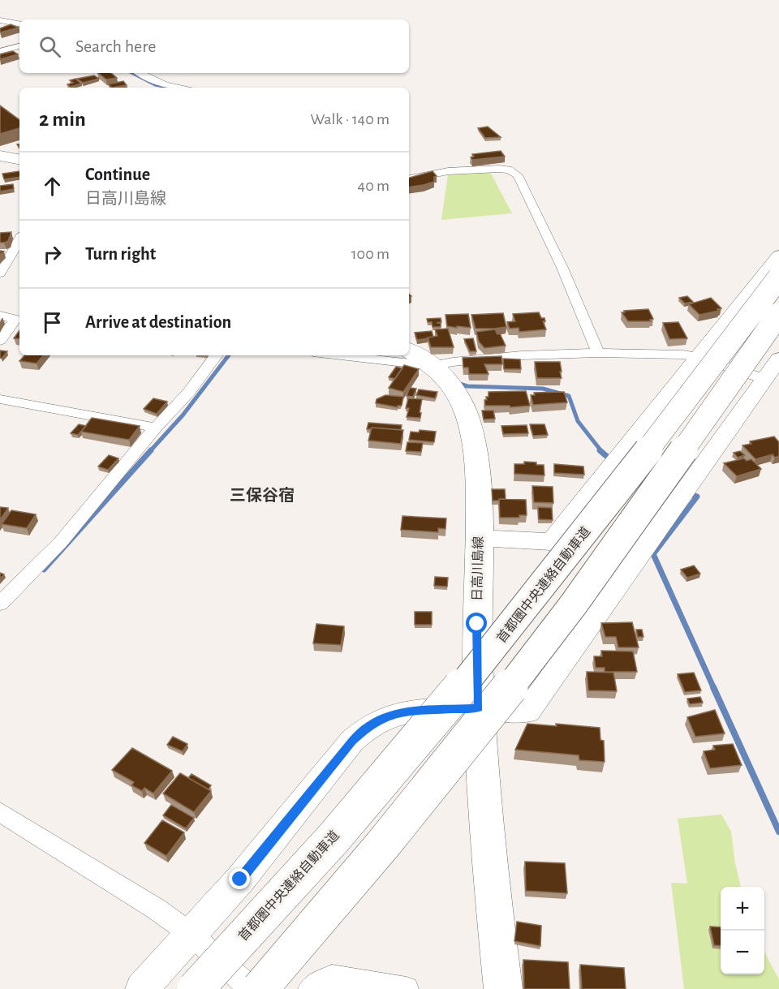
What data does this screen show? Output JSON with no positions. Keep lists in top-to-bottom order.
{
  "streets": {
    "highway": ["首都圏中央連絡自動車道"],
    "main road": ["日高川島線"]
  },
  "districts": ["三保谷宿"],
  "page": {
    "search": "Search here",
    "heading": ["2 min", "Walk · 140 m"],
    "list": [
      ["Continue", "日高川島線", "40 m"],
      ["Turn right", "100 m"],
      "Arrive at destination"
    ],
    "map_buttons": ["+", "−"]
  }
}
